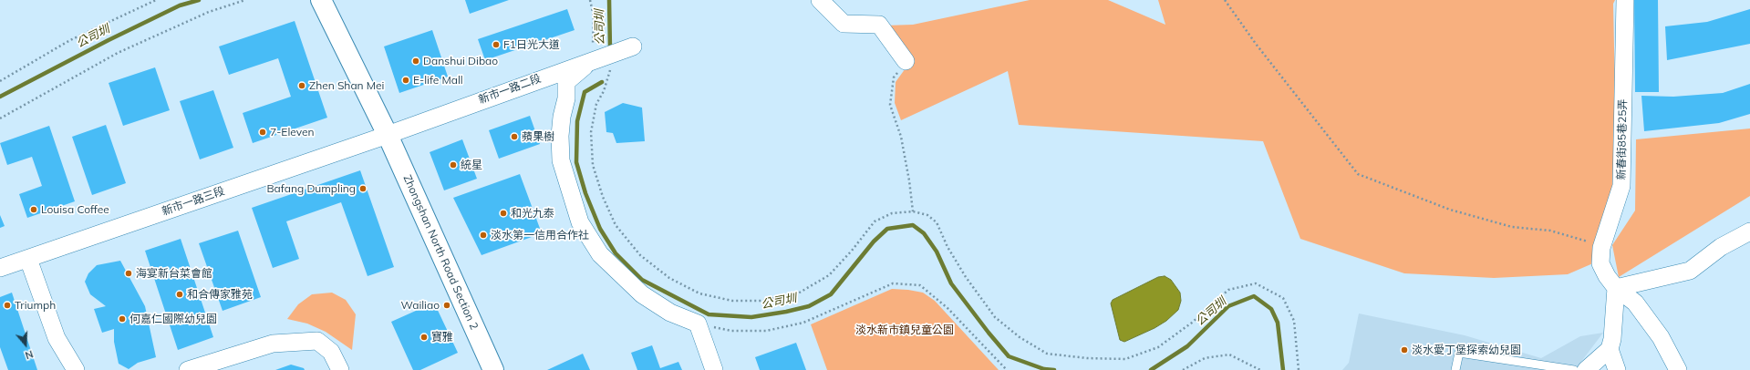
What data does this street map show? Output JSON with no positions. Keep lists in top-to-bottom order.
{
  "streets": {
    "street": [
      "新市一路二段",
      "新春街85巷25弄",
      "新市一路三段",
      "Zhongshan North Road Section 2"
    ]
  },
  "crossings": [
    ["新市一路二段", "新市一路三段"],
    ["新市一路二段", "Zhongshan North Road Section 2"],
    ["新市一路三段", "Zhongshan North Road Section 2"]
  ],
  "water": ["公司圳"],
  "parks": ["淡水新市鎮兒童公園"],
  "places": [
    "F1日光大道",
    "Danshui Dibao",
    "E-life Mall",
    "Zhen Shan Mei",
    "7-Eleven",
    "蘋果樹",
    "統星",
    "Bafang Dumpling",
    "Louisa Coffee",
    "和光九泰",
    "淡水第一信用合作社",
    "海宴新台菜會館",
    "和合傳家雅苑",
    "Triumph",
    "Wailiao",
    "何嘉仁國際幼兒園",
    "寶雅",
    "淡水愛丁堡探索幼兒園"
  ],
  "north": "bottom"
}
